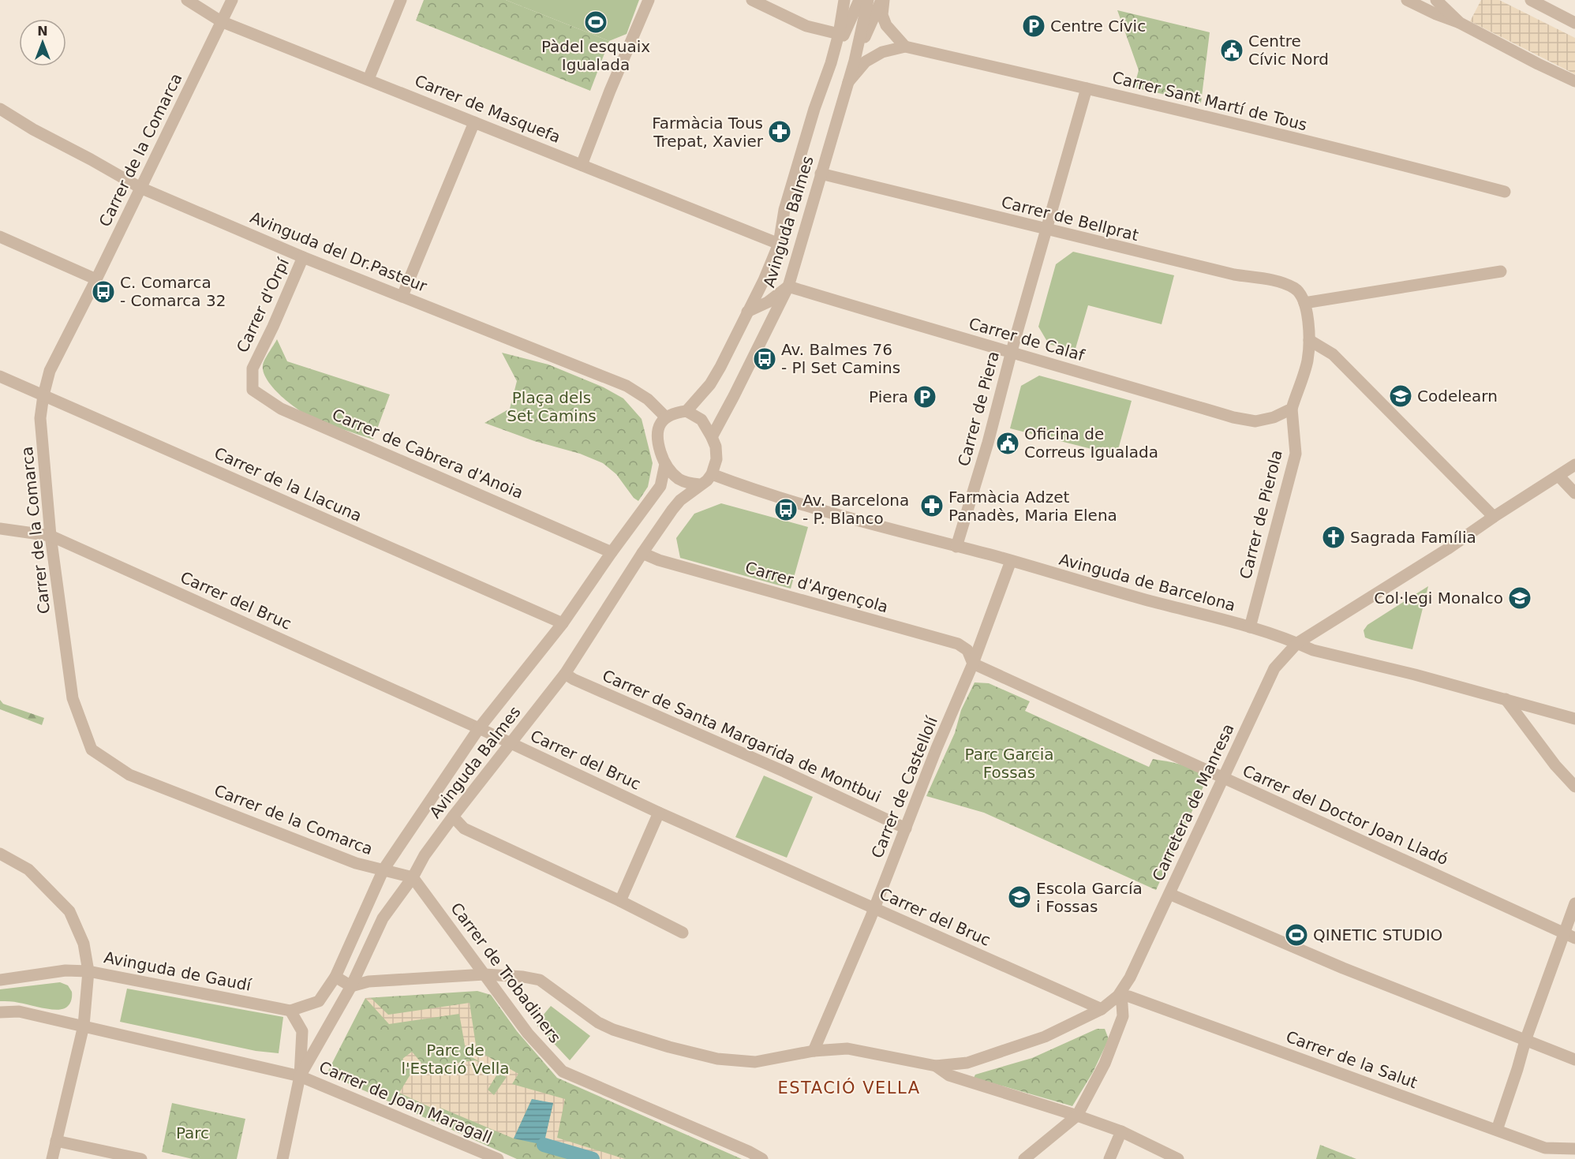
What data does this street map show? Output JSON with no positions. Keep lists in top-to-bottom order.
{
  "streets": {
    "street": [
      "Carrer Sant Martí de Tous",
      "Carrer de Masquefa",
      "Carrer de la Comarca",
      "Carrer de Bellprat",
      "Avinguda Balmes",
      "Avinguda del Dr.Pasteur",
      "Carrer d'Orpí",
      "Carrer de Calaf",
      "Carrer de Piera",
      "Carrer de Cabrera d'Anoia",
      "Carrer de la Llacuna",
      "Carrer de Pierola",
      "Avinguda de Barcelona",
      "Carrer d'Argençola",
      "Carrer del Bruc",
      "Carrer de Santa Margarida de Montbui",
      "Carrer de Castellolí",
      "Carretera de Manresa",
      "Carrer del Doctor Joan Lladó",
      "Avinguda de Gaudí",
      "Carrer de Trobadiners",
      "Carrer de la Salut",
      "Carrer de Joan Maragall"
    ]
  },
  "crossings": [
    ["Carrer Sant Martí de Tous", "Carrer de Piera"],
    ["Carrer de Masquefa", "Carrer de la Comarca"],
    ["Carrer de Masquefa", "Avinguda Balmes"],
    ["Carrer de la Comarca", "Avinguda Balmes"],
    ["Carrer de la Comarca", "Avinguda del Dr.Pasteur"],
    ["Carrer de la Comarca", "Carrer de la Llacuna"],
    ["Carrer de la Comarca", "Carrer del Bruc"],
    ["Carrer de la Comarca", "Carrer de Trobadiners"],
    ["Carrer de Bellprat", "Avinguda Balmes"],
    ["Carrer de Bellprat", "Carrer de Piera"],
    ["Avinguda Balmes", "Avinguda del Dr.Pasteur"],
    ["Avinguda Balmes", "Carrer de Calaf"],
    ["Avinguda Balmes", "Carrer de Cabrera d'Anoia"],
    ["Avinguda Balmes", "Carrer de la Llacuna"],
    ["Avinguda Balmes", "Avinguda de Barcelona"],
    ["Avinguda Balmes", "Carrer d'Argençola"],
    ["Avinguda Balmes", "Carrer del Bruc"],
    ["Avinguda Balmes", "Carrer de Santa Margarida de Montbui"],
    ["Avinguda Balmes", "Carretera de Manresa"],
    ["Avinguda Balmes", "Avinguda de Gaudí"],
    ["Avinguda Balmes", "Carrer de Trobadiners"],
    ["Avinguda Balmes", "Carrer de Joan Maragall"],
    ["Avinguda del Dr.Pasteur", "Carrer d'Orpí"],
    ["Avinguda del Dr.Pasteur", "Avinguda de Barcelona"],
    ["Carrer d'Orpí", "Carrer de Cabrera d'Anoia"],
    ["Carrer de Calaf", "Carrer de Piera"],
    ["Carrer de Calaf", "Carrer de Pierola"],
    ["Carrer de Piera", "Avinguda de Barcelona"],
    ["Carrer de Pierola", "Avinguda de Barcelona"],
    ["Avinguda de Barcelona", "Carrer de Castellolí"],
    ["Avinguda de Barcelona", "Carretera de Manresa"],
    ["Carrer d'Argençola", "Carrer de Castellolí"],
    ["Carrer d'Argençola", "Carrer del Doctor Joan Lladó"],
    ["Carrer del Bruc", "Carrer de Castellolí"],
    ["Carrer del Bruc", "Carretera de Manresa"],
    ["Carrer de Santa Margarida de Montbui", "Carrer de Castellolí"],
    ["Carrer de Castellolí", "Carretera de Manresa"],
    ["Carrer de Castellolí", "Carrer del Doctor Joan Lladó"],
    ["Carretera de Manresa", "Carrer del Doctor Joan Lladó"],
    ["Carretera de Manresa", "Carrer de Trobadiners"],
    ["Carretera de Manresa", "Carrer de la Salut"]
  ],
  "districts": ["ESTACIÓ VELLA"],
  "parks": [
    "Plaça dels Set Camins",
    "Parc Garcia Fossas",
    "Parc de l'Estació Vella",
    "Parc"
  ],
  "places": {
    "sports": ["Pàdel esquaix Igualada", "QINETIC STUDIO"],
    "parking": ["Centre Cívic", "Piera"],
    "public building": ["Centre Cívic Nord", "Oficina de Correus Igualada"],
    "pharmacy": ["Farmàcia Tous Trepat, Xavier", "Farmàcia Adzet Panadès, Maria Elena"],
    "bus stop": ["C. Comarca - Comarca 32", "Av. Balmes 76 - Pl Set Camins", "Av. Barcelona - P. Blanco"],
    "school or university": ["Codelearn", "Col·legi Monalco", "Escola García i Fossas"],
    "church": ["Sagrada Família"]
  },
  "north": "top"
}
